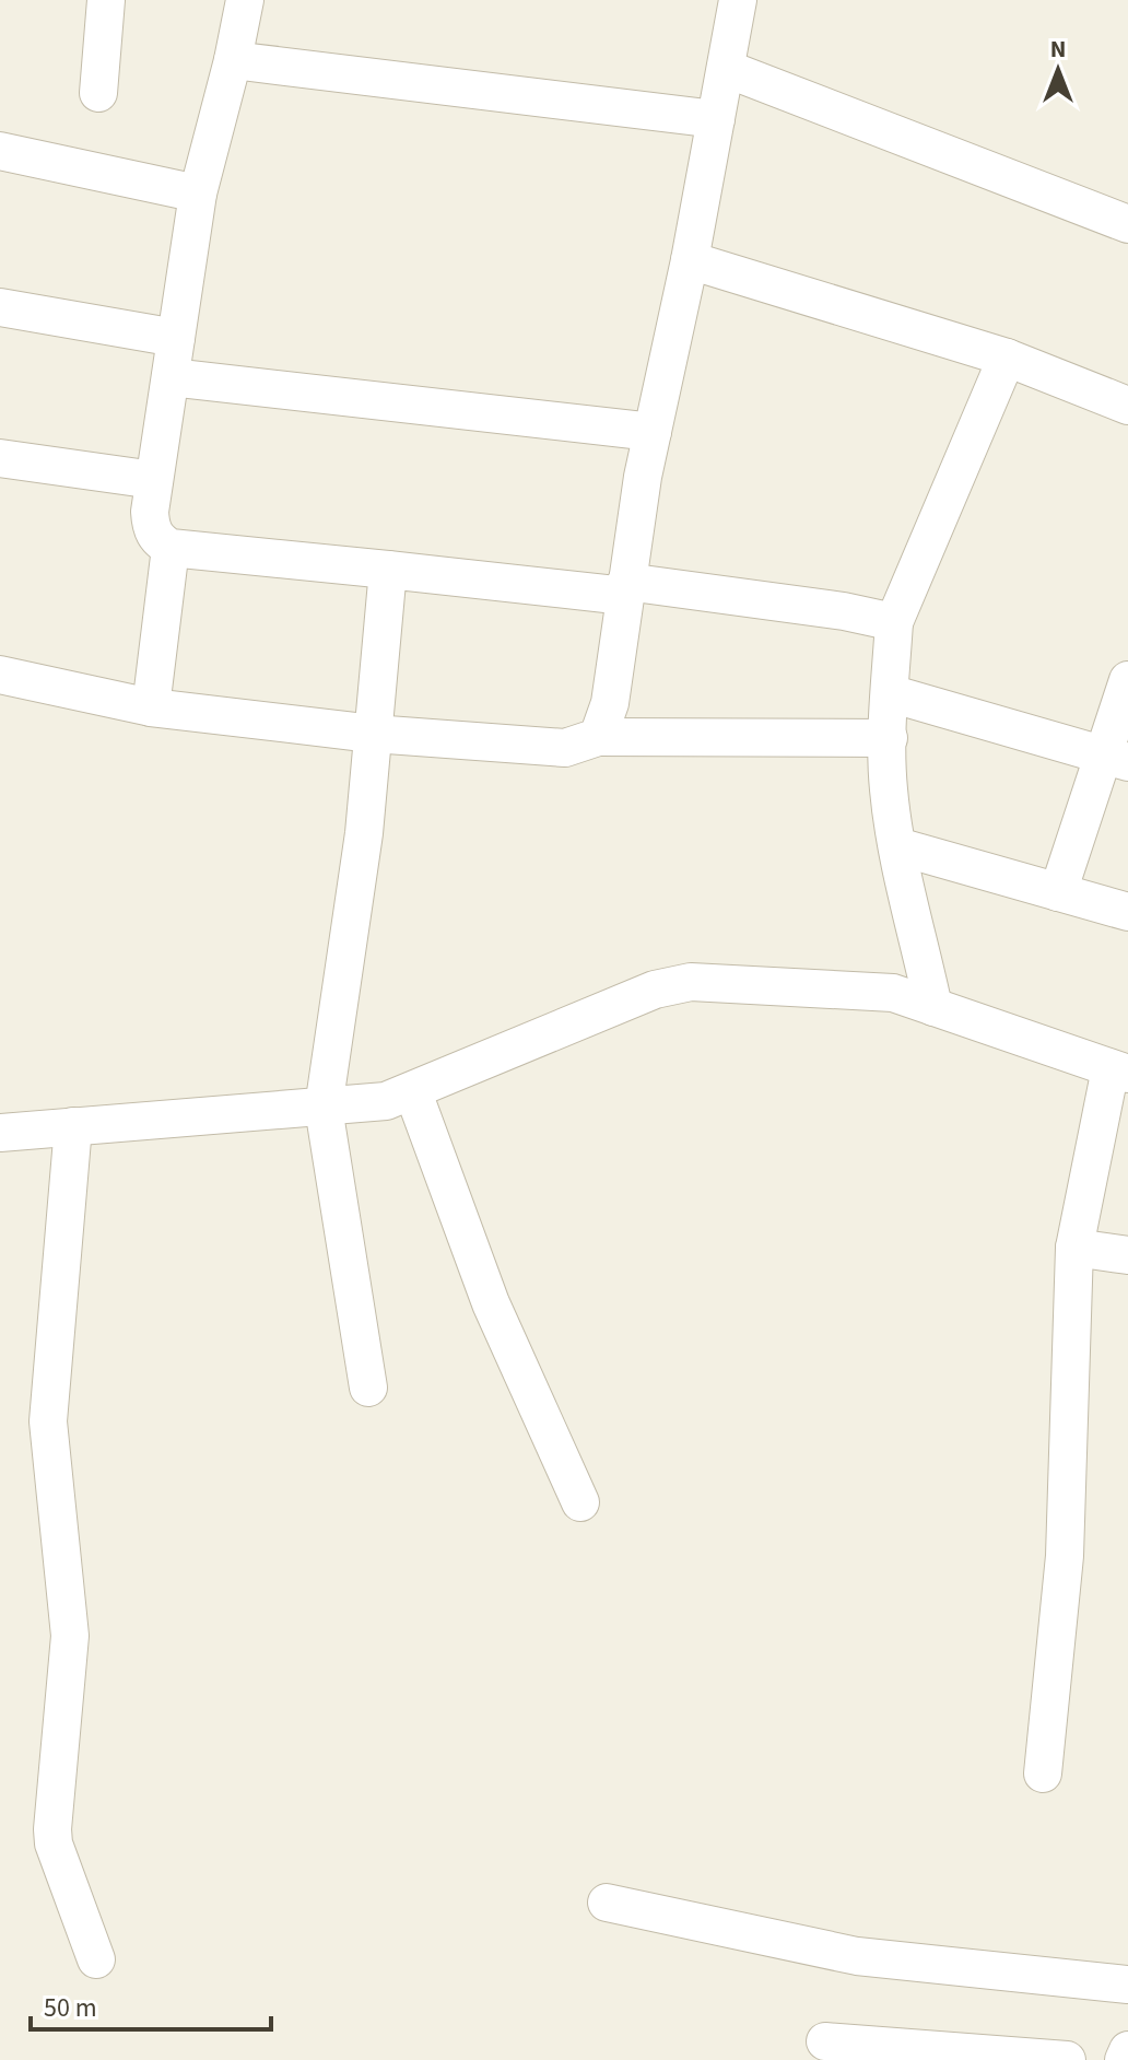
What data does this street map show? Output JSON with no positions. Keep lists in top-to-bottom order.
{
  "scale_bar": "50 m",
  "north": "top"
}
